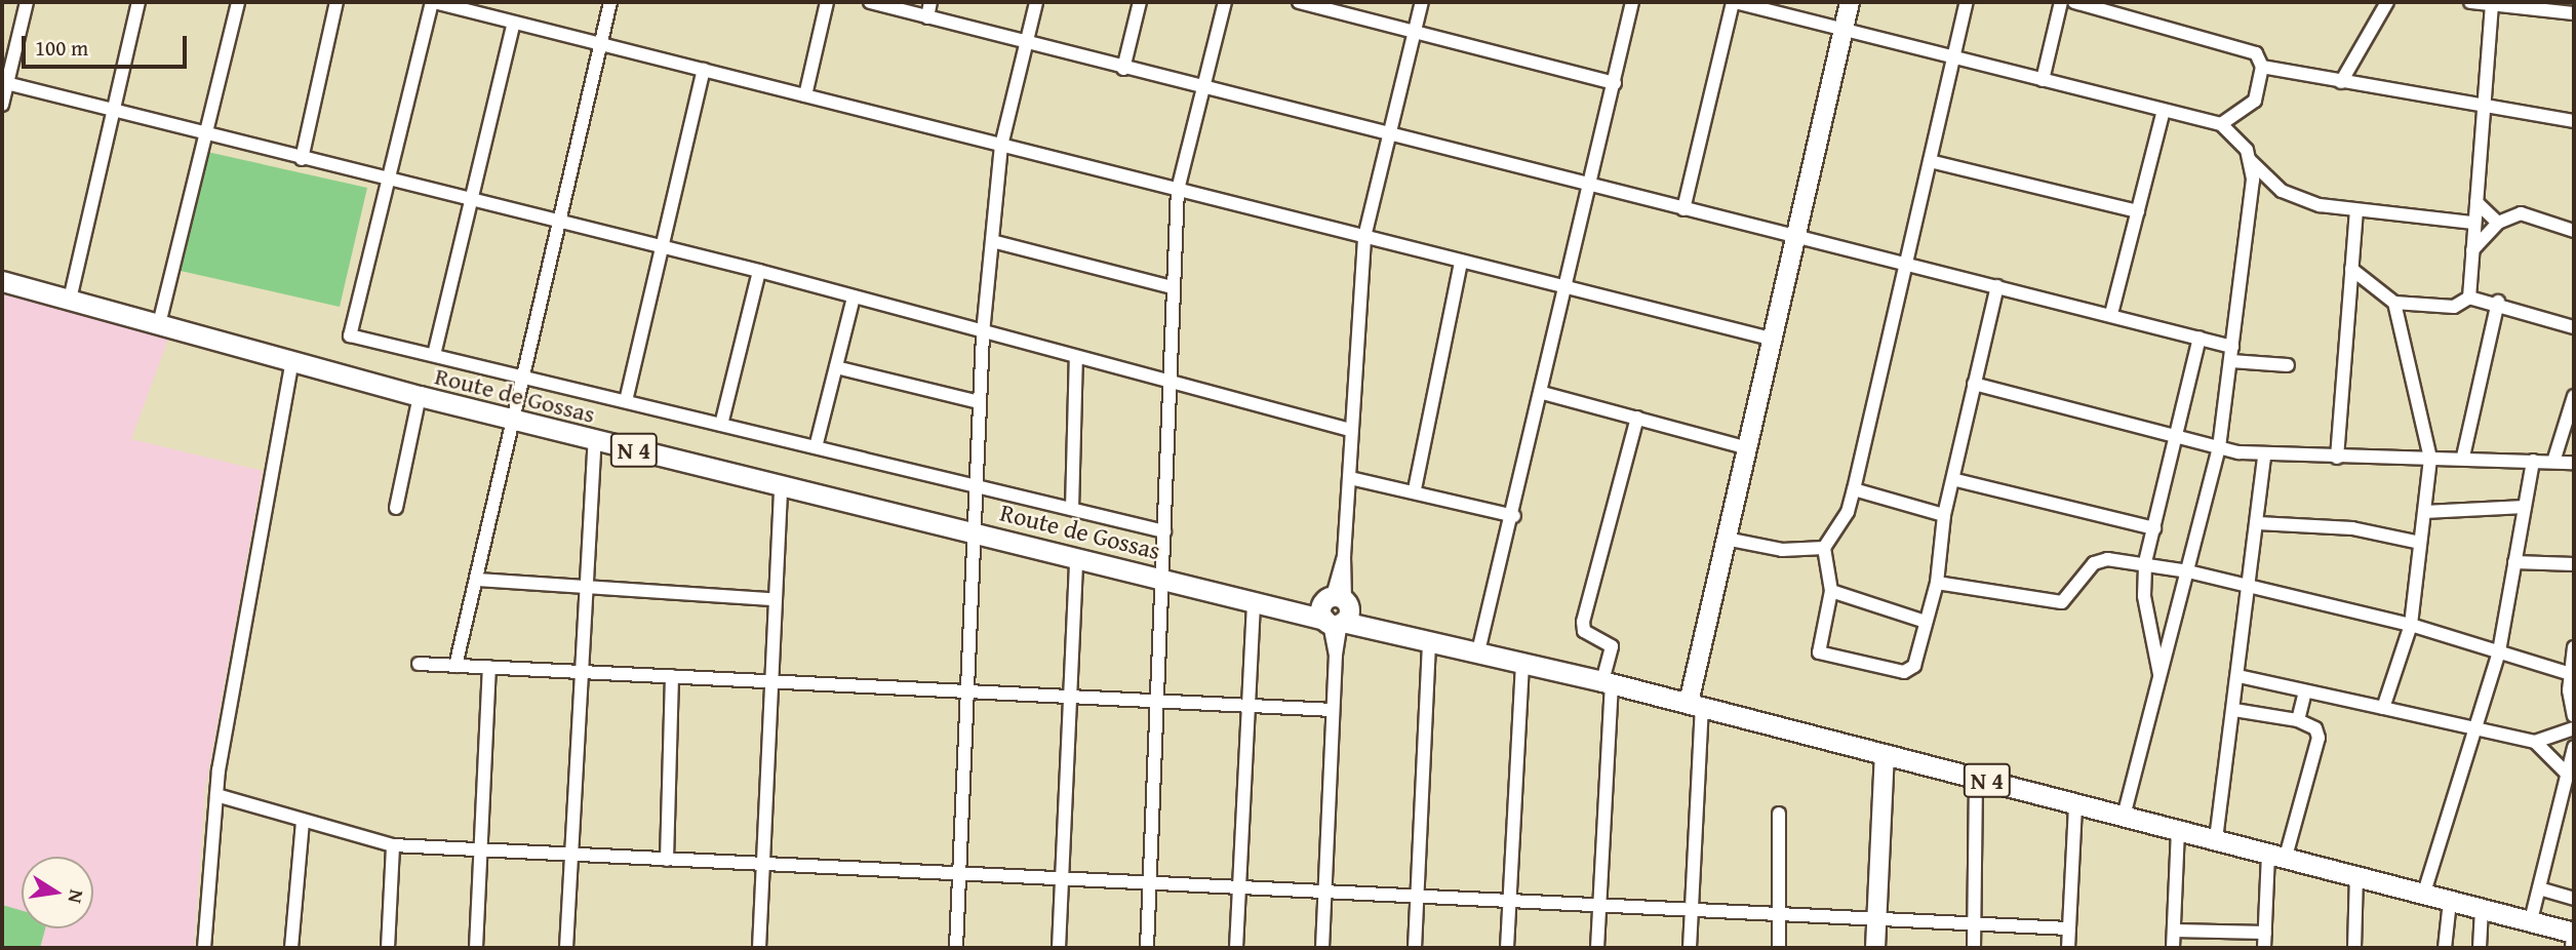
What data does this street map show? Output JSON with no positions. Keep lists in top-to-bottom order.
{
  "streets": {
    "main road": ["Route de Gossas", "N 4"]
  },
  "crossings": [
    ["Route de Gossas", "N 4"]
  ],
  "scale_bar": "100 m",
  "north": "right"
}
